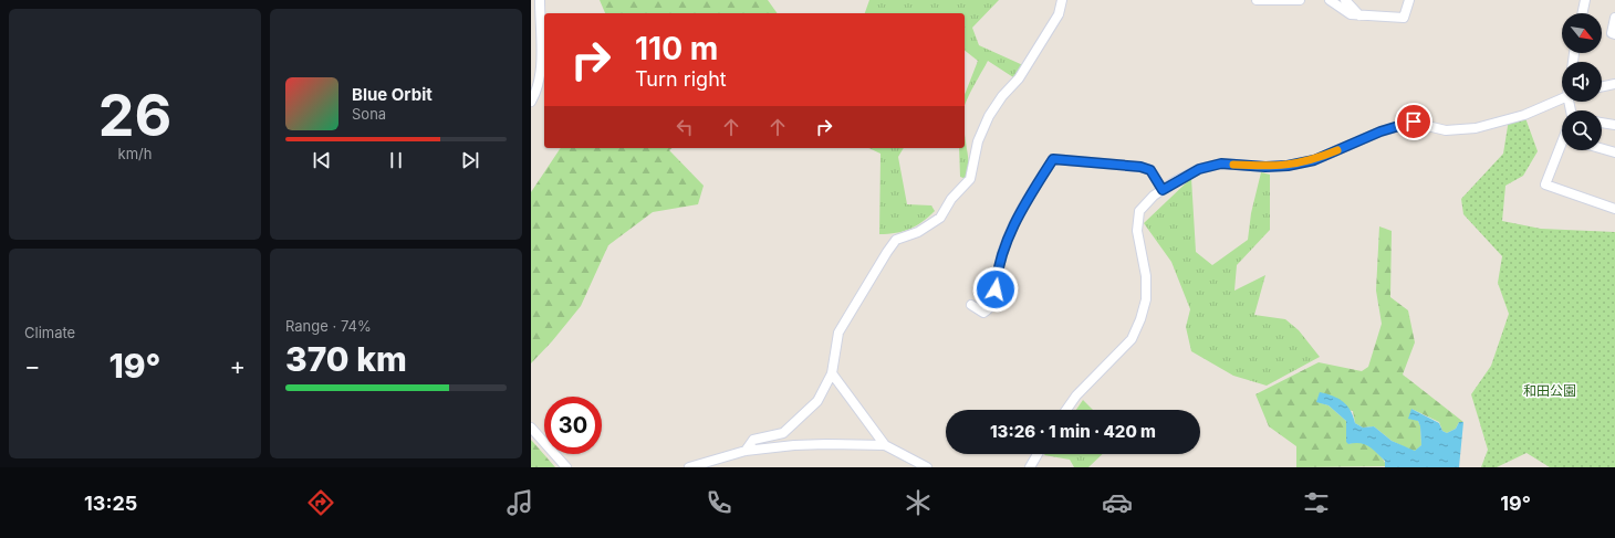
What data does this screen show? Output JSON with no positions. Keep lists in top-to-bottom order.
{
  "parks": ["和田公園"],
  "north": "bottom right",
  "page": {
    "tile": [
      ["26", "km/h"],
      "Climate",
      ["Range · 74%", "370 km"]
    ],
    "turn": ["110 m", "Turn right"],
    "song": ["Blue Orbit", "Sona"],
    "heat": ["−", "19°", "+"],
    "limit": "30",
    "trip": "13:26 · 1 min · 420 m",
    "tabs": ["13:25", "19°"]
  }
}
